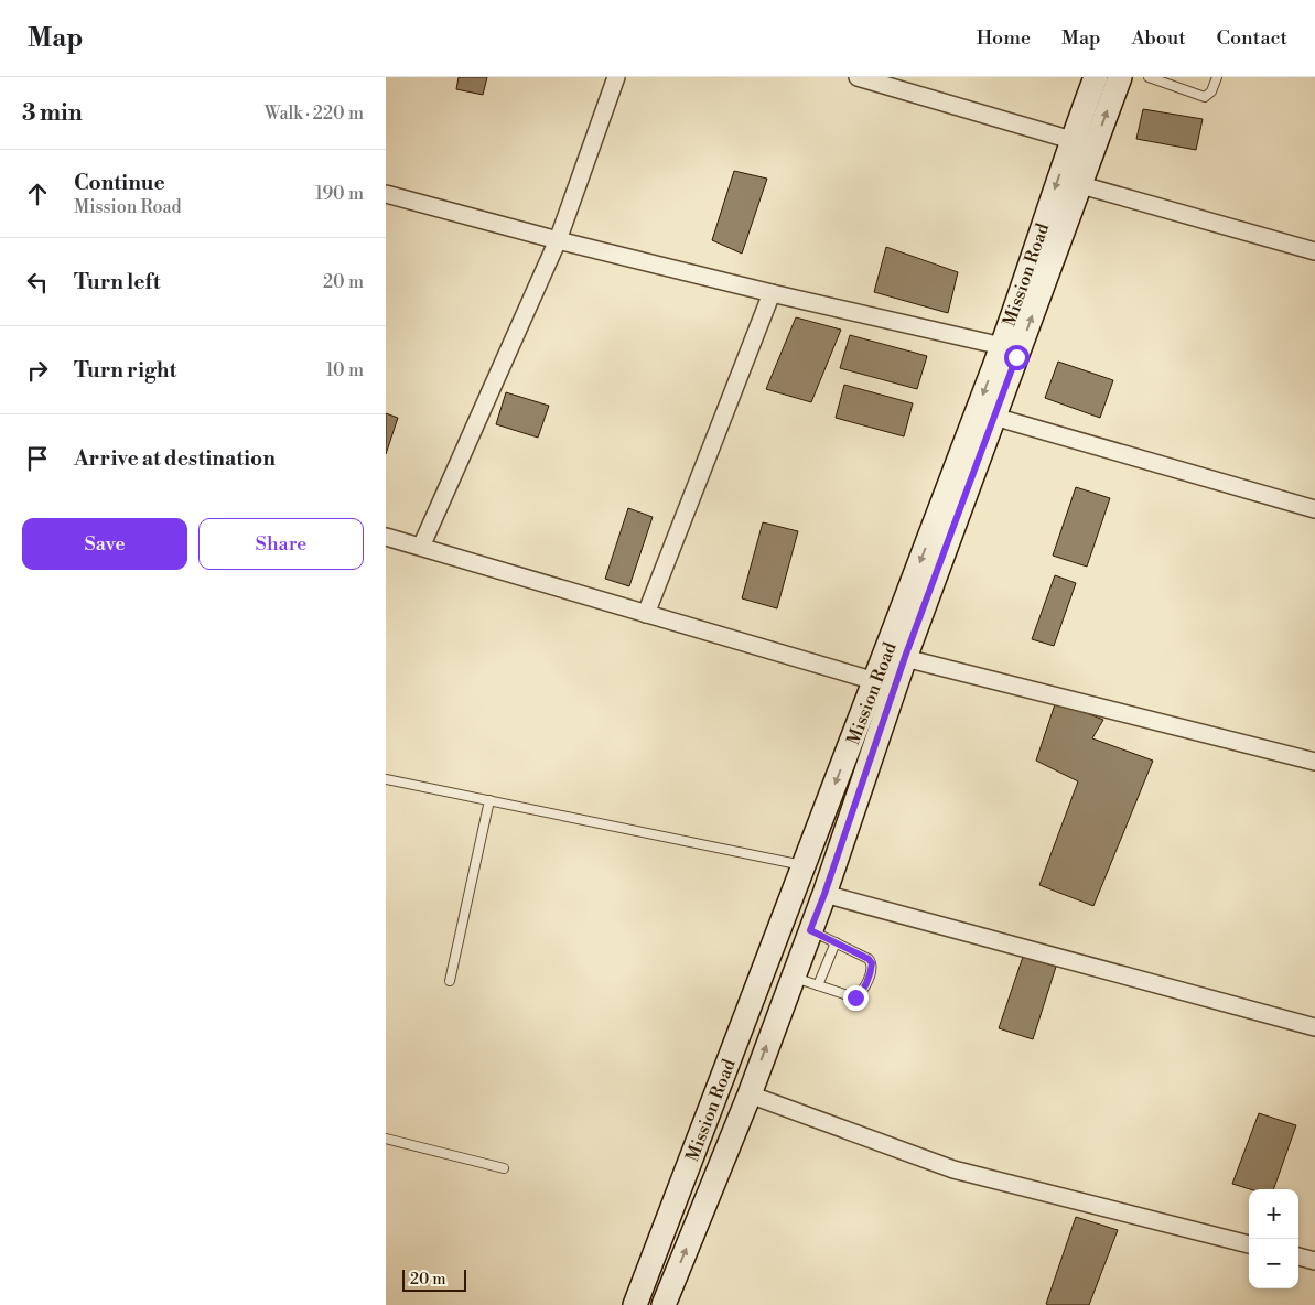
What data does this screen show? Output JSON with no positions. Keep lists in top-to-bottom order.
{
  "streets": {
    "street": ["Mission Road"]
  },
  "scale_bar": "20 m",
  "page": {
    "header": "Map",
    "nav": [
      "Home",
      "Map",
      "About",
      "Contact"
    ],
    "heading": ["3 min", "Walk · 220 m"],
    "list": [
      ["Continue", "Mission Road", "190 m"],
      ["Turn left", "20 m"],
      ["Turn right", "10 m"],
      "Arrive at destination"
    ],
    "buttons": ["Save", "Share"],
    "map_buttons": ["+", "−"],
    "scale": "20 m"
  }
}
